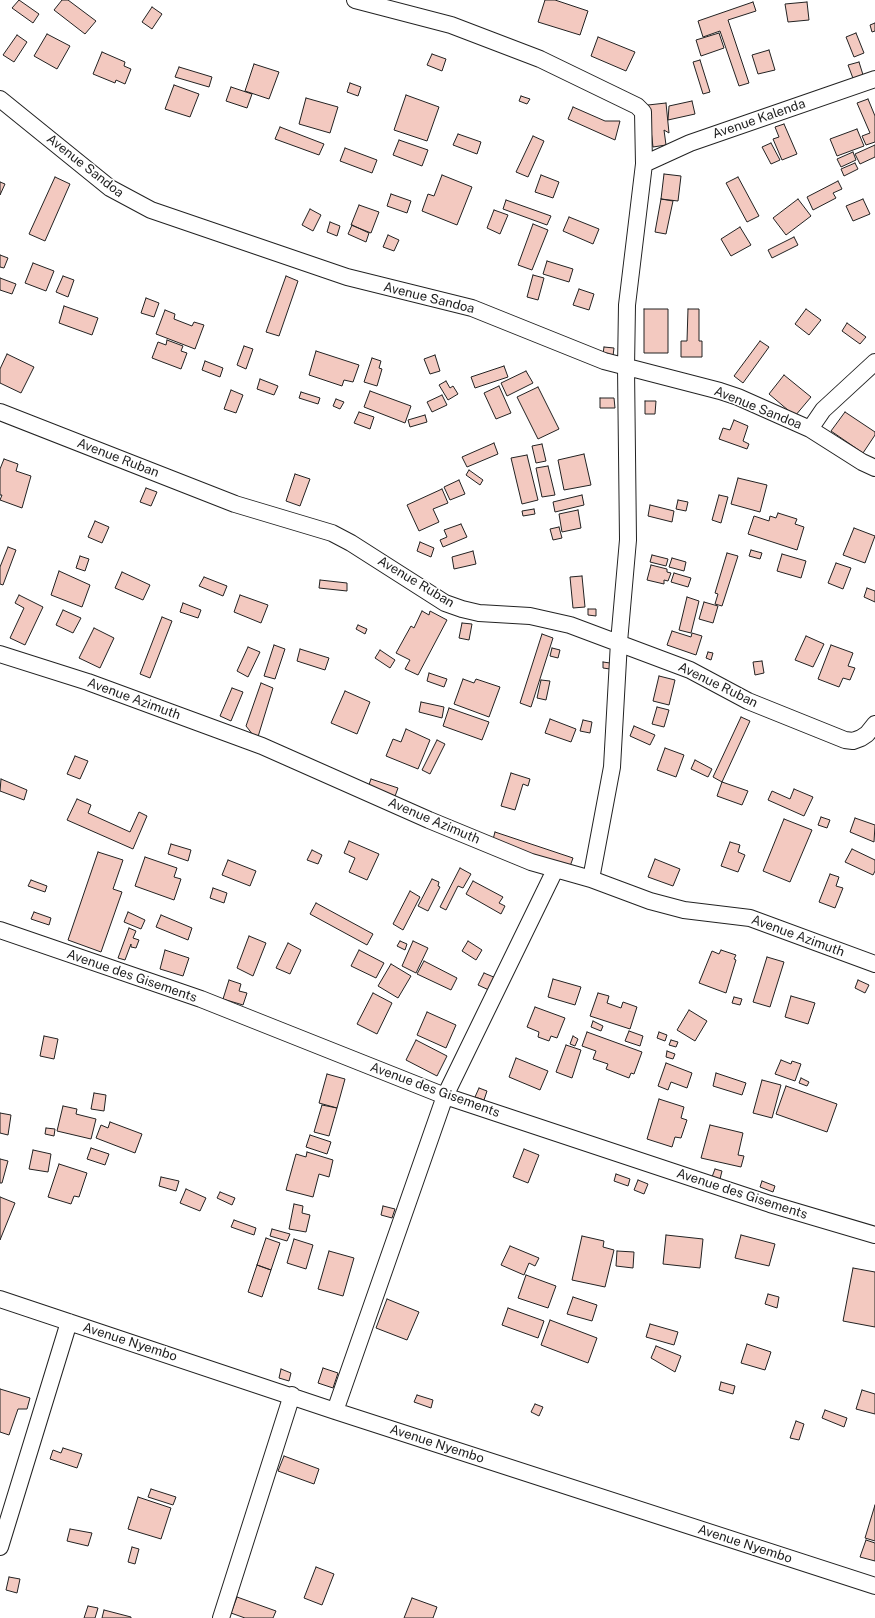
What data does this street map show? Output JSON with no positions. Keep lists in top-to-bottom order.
{
  "streets": {
    "street": [
      "Avenue Kalenda",
      "Avenue Sandoa",
      "Avenue Ruban",
      "Avenue Azimuth",
      "Avenue des Gisements",
      "Avenue Nyembo"
    ]
  }
}
